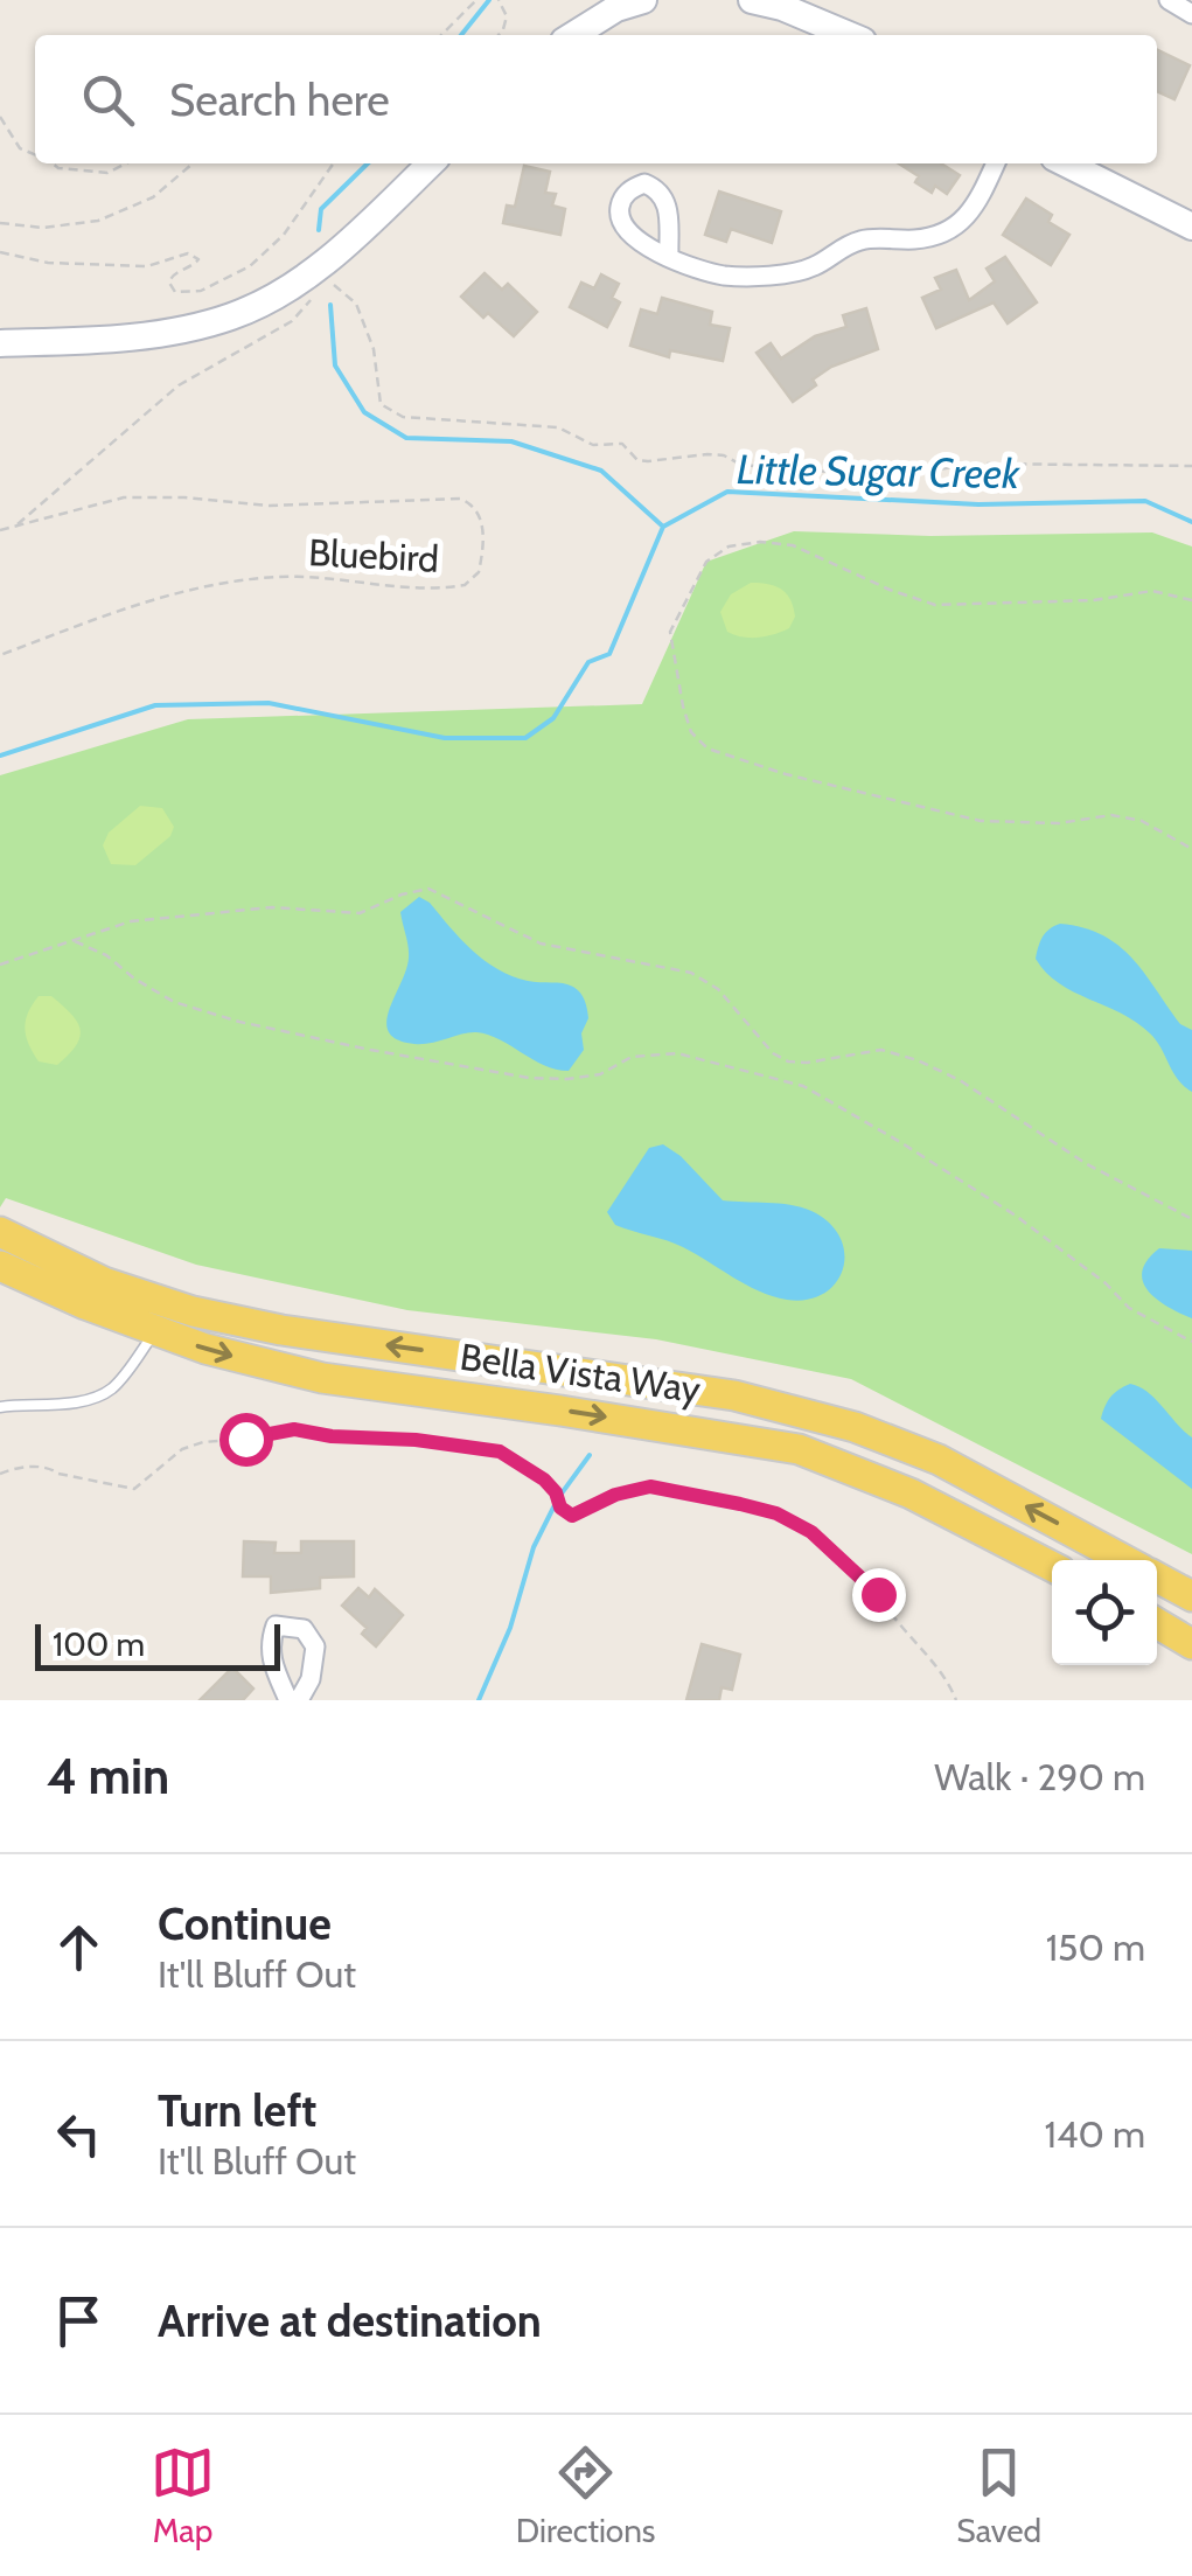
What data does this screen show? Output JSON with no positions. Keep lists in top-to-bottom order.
{
  "streets": {
    "main road": ["Bella Vista Way"],
    "path": ["Bluebird"]
  },
  "water": ["Little Sugar Creek"],
  "scale_bar": "100 m",
  "page": {
    "search": "Search here",
    "scale": "100 m",
    "heading": ["4 min", "Walk · 290 m"],
    "list": [
      ["Continue", "It'll Bluff Out", "150 m"],
      ["Turn left", "It'll Bluff Out", "140 m"],
      "Arrive at destination"
    ],
    "nav": ["Map", "Directions", "Saved"]
  }
}
